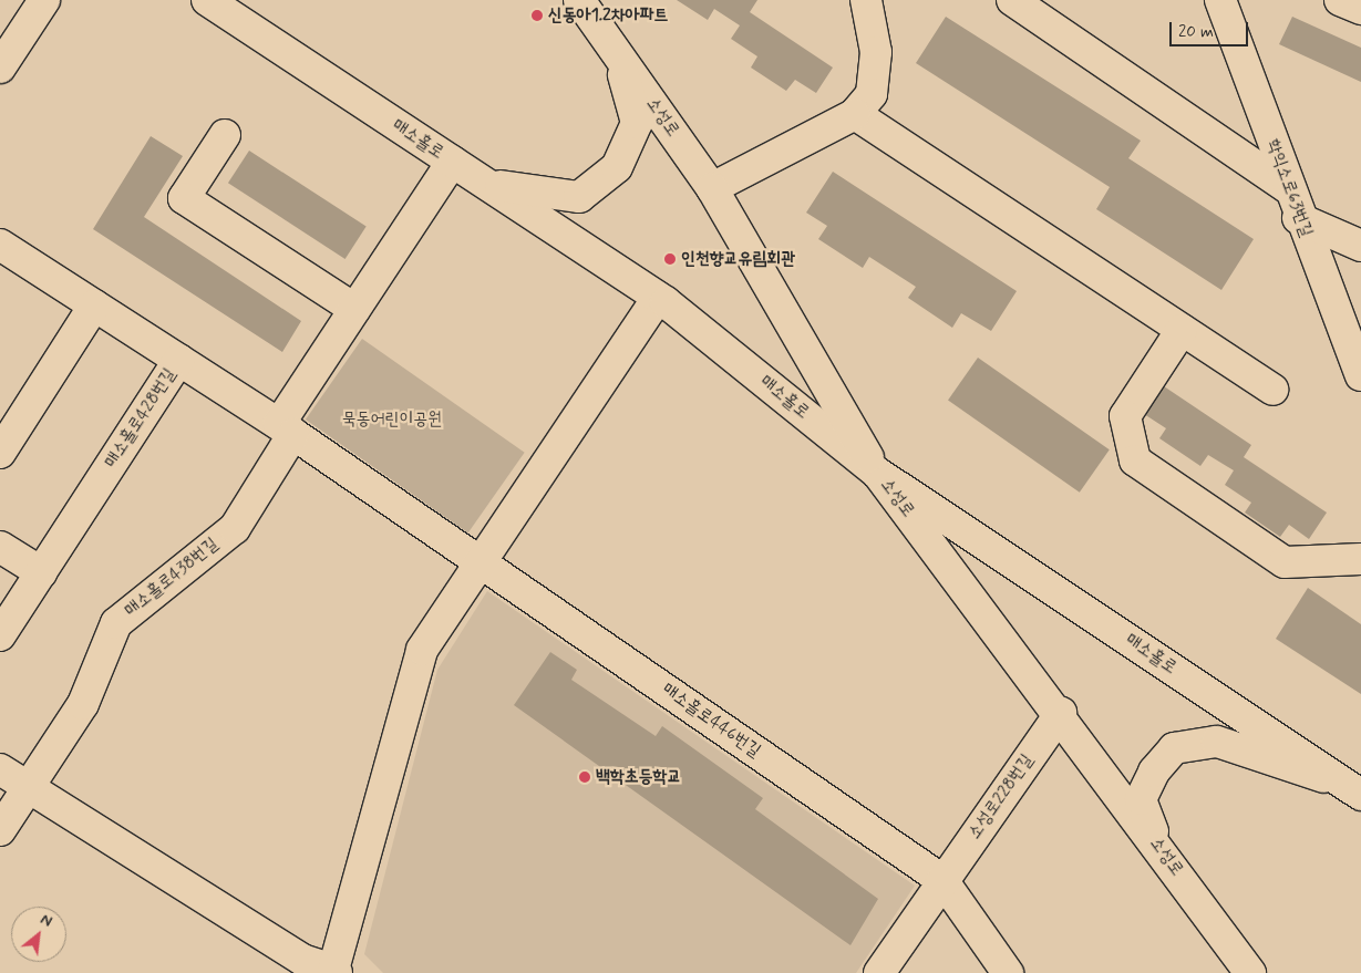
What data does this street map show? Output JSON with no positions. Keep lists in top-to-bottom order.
{
  "streets": {
    "street": [
      "소성로",
      "매소홀로",
      "학익소로63번길",
      "매소홀로428번길",
      "매소홀로438번길",
      "매소홀로446번길",
      "소성로228번길"
    ]
  },
  "crossings": [
    ["소성로", "매소홀로"],
    ["소성로", "소성로228번길"],
    ["매소홀로", "매소홀로438번길"],
    ["매소홀로428번길", "매소홀로446번길"],
    ["매소홀로438번길", "매소홀로446번길"],
    ["매소홀로446번길", "소성로228번길"]
  ],
  "parks": ["묵동어린이공원"],
  "places": ["신동아1.2차아파트", "인천향교유림회관", "백학초등학교"],
  "scale_bar": "20 m",
  "north": "top right"
}
